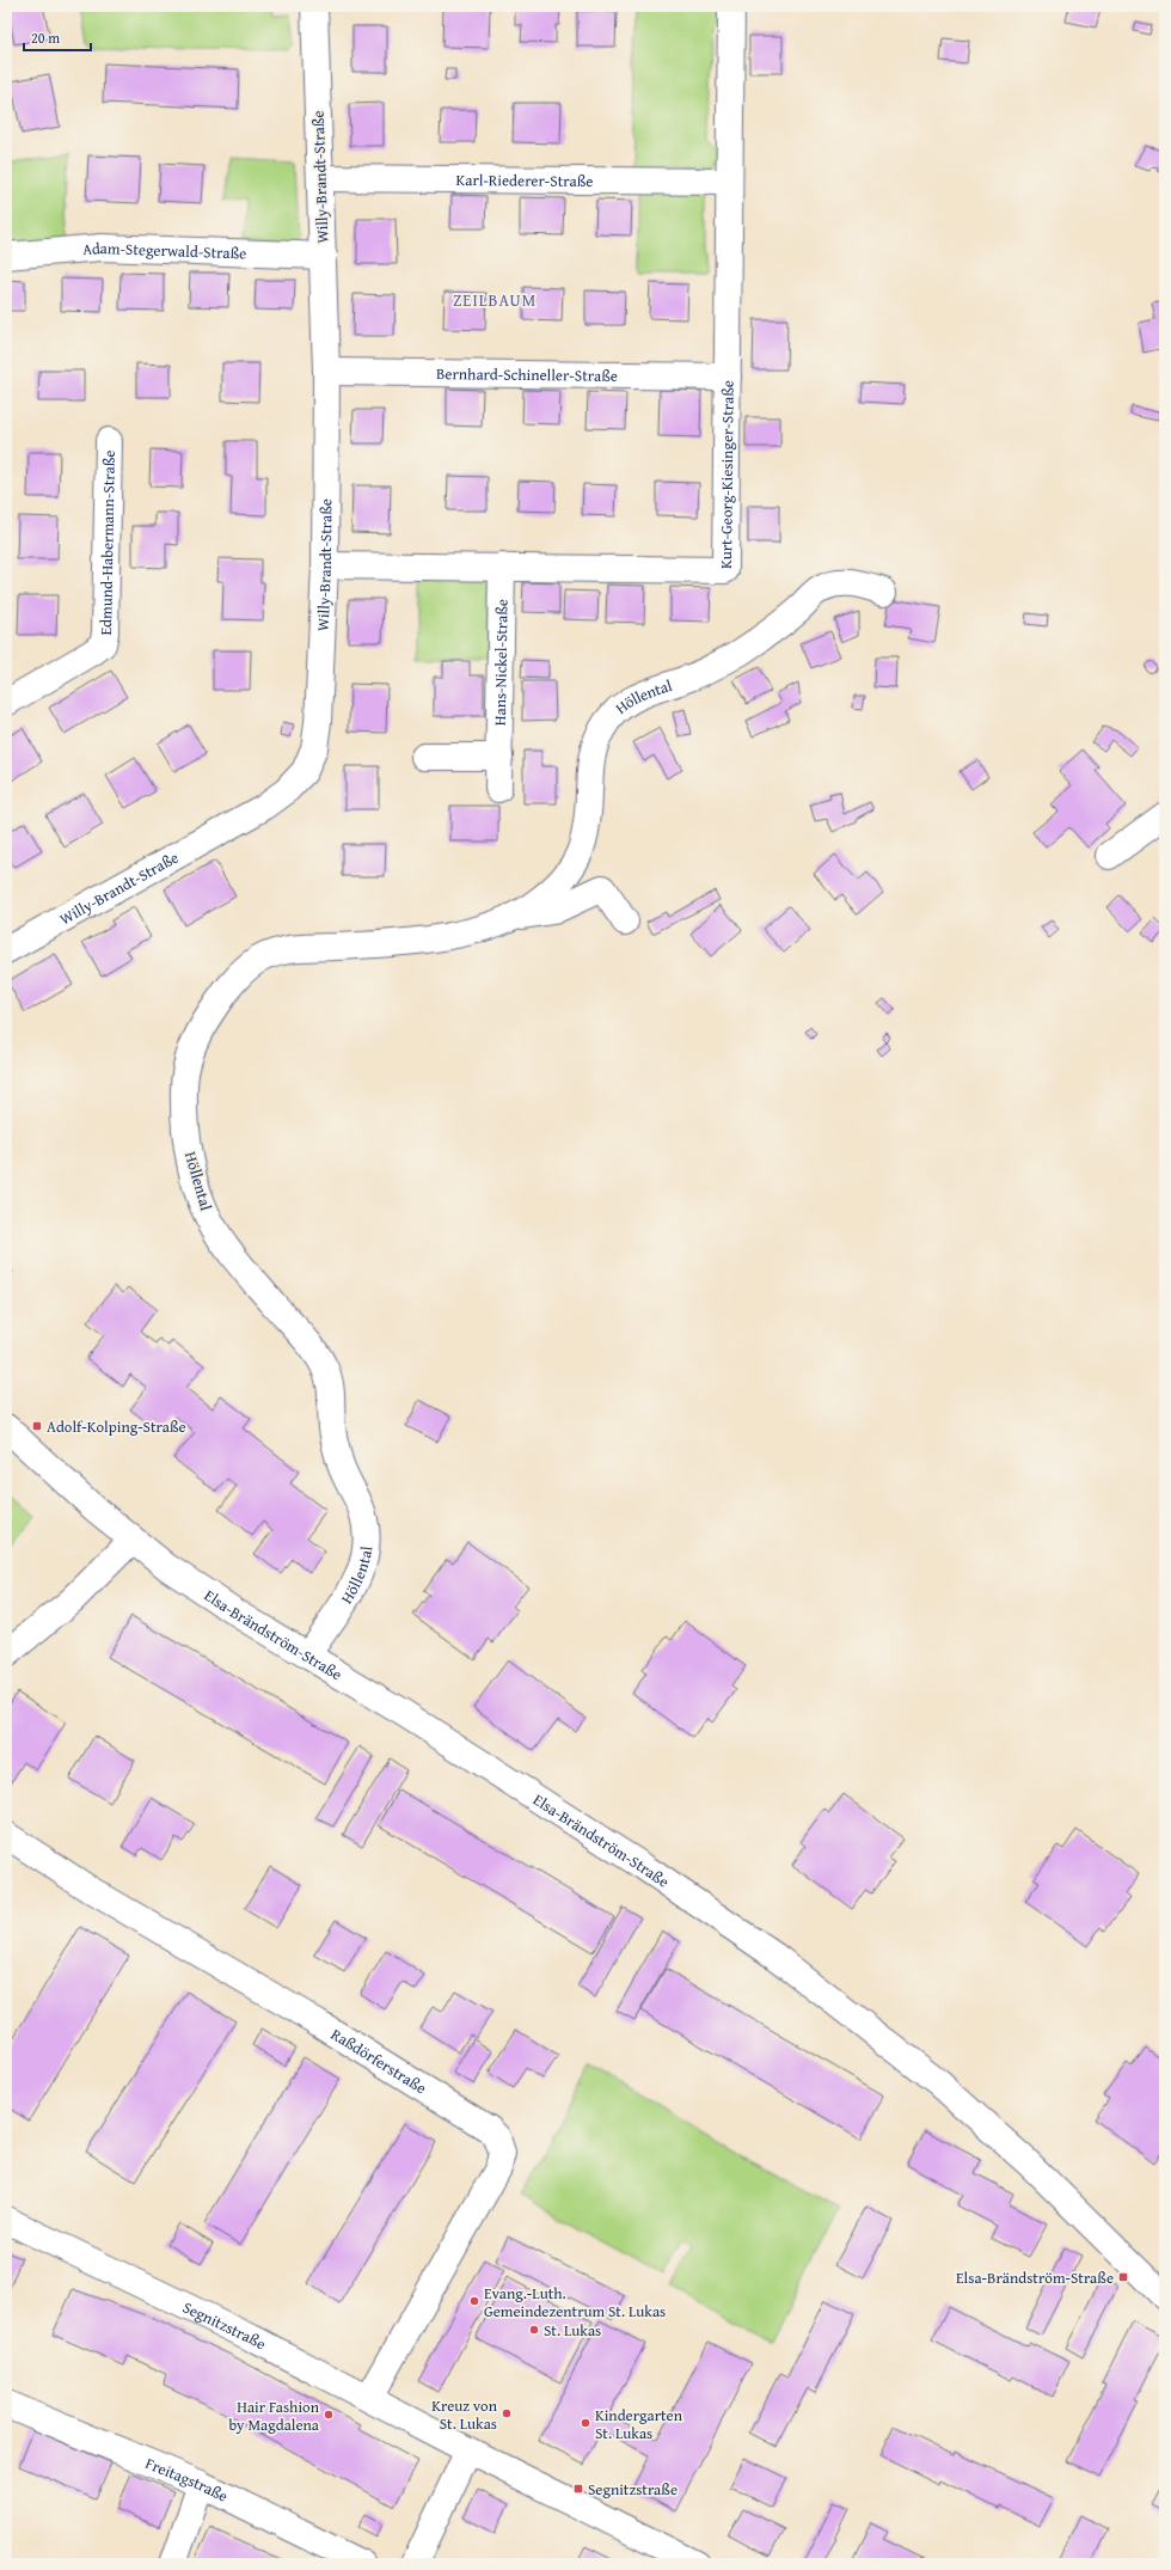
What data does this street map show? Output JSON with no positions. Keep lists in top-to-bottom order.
{
  "streets": {
    "street": [
      "Willy-Brandt-Straße",
      "Karl-Riederer-Straße",
      "Adam-Stegerwald-Straße",
      "Bernhard-Schineller-Straße",
      "Kurt-Georg-Kiesinger-Straße",
      "Edmund-Habermann-Straße",
      "Hans-Nickel-Straße",
      "Höllental",
      "Elsa-Brändström-Straße",
      "Raßdörferstraße",
      "Segnitzstraße",
      "Freitagstraße"
    ]
  },
  "crossings": [
    ["Willy-Brandt-Straße", "Karl-Riederer-Straße"],
    ["Willy-Brandt-Straße", "Adam-Stegerwald-Straße"],
    ["Willy-Brandt-Straße", "Bernhard-Schineller-Straße"],
    ["Willy-Brandt-Straße", "Kurt-Georg-Kiesinger-Straße"],
    ["Karl-Riederer-Straße", "Kurt-Georg-Kiesinger-Straße"],
    ["Bernhard-Schineller-Straße", "Kurt-Georg-Kiesinger-Straße"],
    ["Kurt-Georg-Kiesinger-Straße", "Hans-Nickel-Straße"],
    ["Höllental", "Elsa-Brändström-Straße"],
    ["Raßdörferstraße", "Segnitzstraße"]
  ],
  "districts": ["ZEILBAUM"],
  "places": {
    "transit": ["Adolf-Kolping-Straße", "Elsa-Brändström-Straße", "Segnitzstraße"],
    "other": [
      "Evang.-Luth. Gemeindezentrum St. Lukas",
      "St. Lukas",
      "Kreuz von St. Lukas",
      "Hair Fashion by Magdalena",
      "Kindergarten St. Lukas"
    ]
  },
  "scale_bar": "20 m"
}
